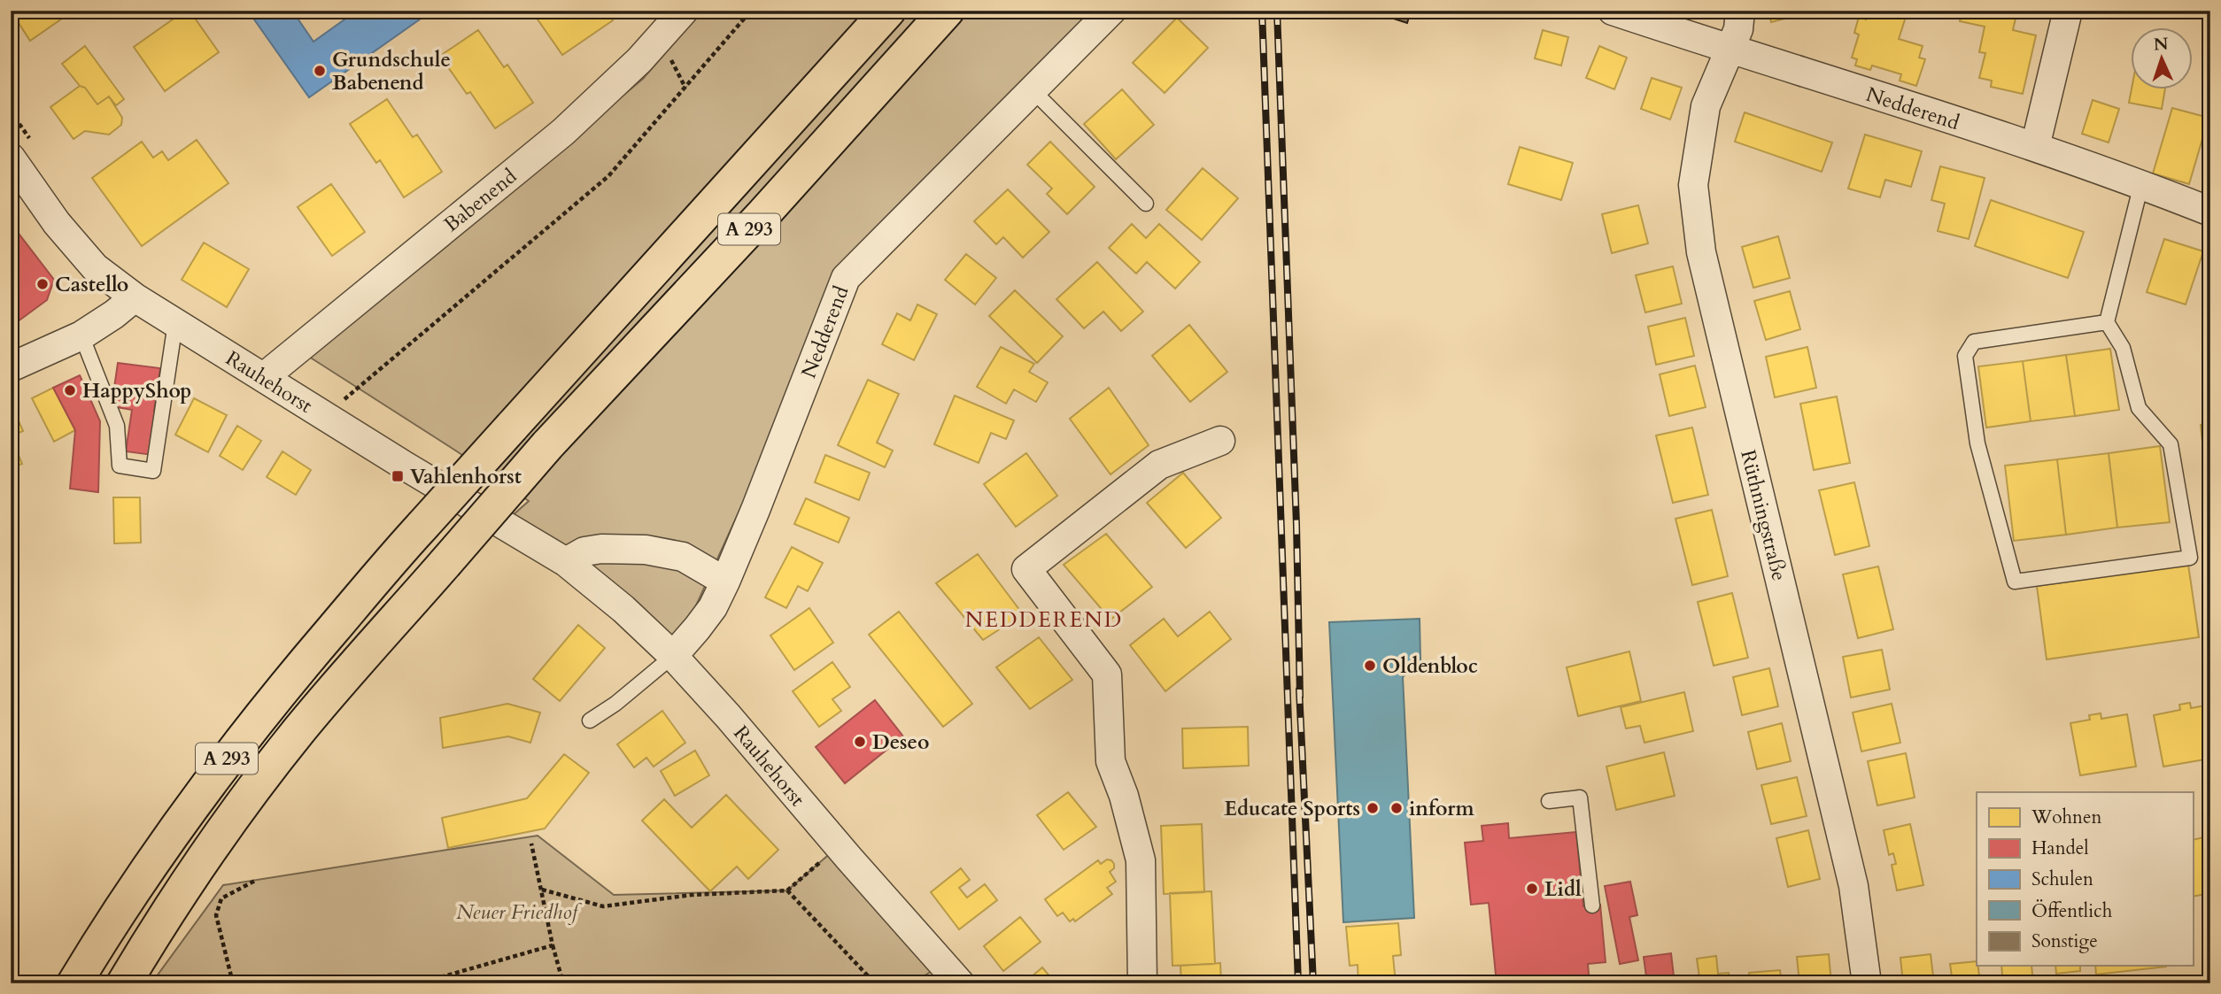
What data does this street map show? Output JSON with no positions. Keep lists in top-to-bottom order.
{
  "streets": {
    "highway": ["A 293"],
    "street": [
      "Nedderend",
      "Babenend",
      "Rauhehorst",
      "Rüthningstraße"
    ]
  },
  "crossings": [
    ["Nedderend", "Rauhehorst"],
    ["Nedderend", "Rüthningstraße"],
    ["Babenend", "Rauhehorst"]
  ],
  "districts": ["NEDDEREND"],
  "parks": ["Neuer Friedhof"],
  "places": {
    "other": [
      "Grundschule Babenend",
      "Castello",
      "HappyShop",
      "Oldenbloc",
      "Deseo",
      "Educate Sports",
      "inform",
      "Lidl"
    ],
    "transit": ["Vahlenhorst"]
  },
  "legend": [
    "Wohnen",
    "Handel",
    "Schulen",
    "Öffentlich",
    "Sonstige"
  ],
  "north": "top"
}
